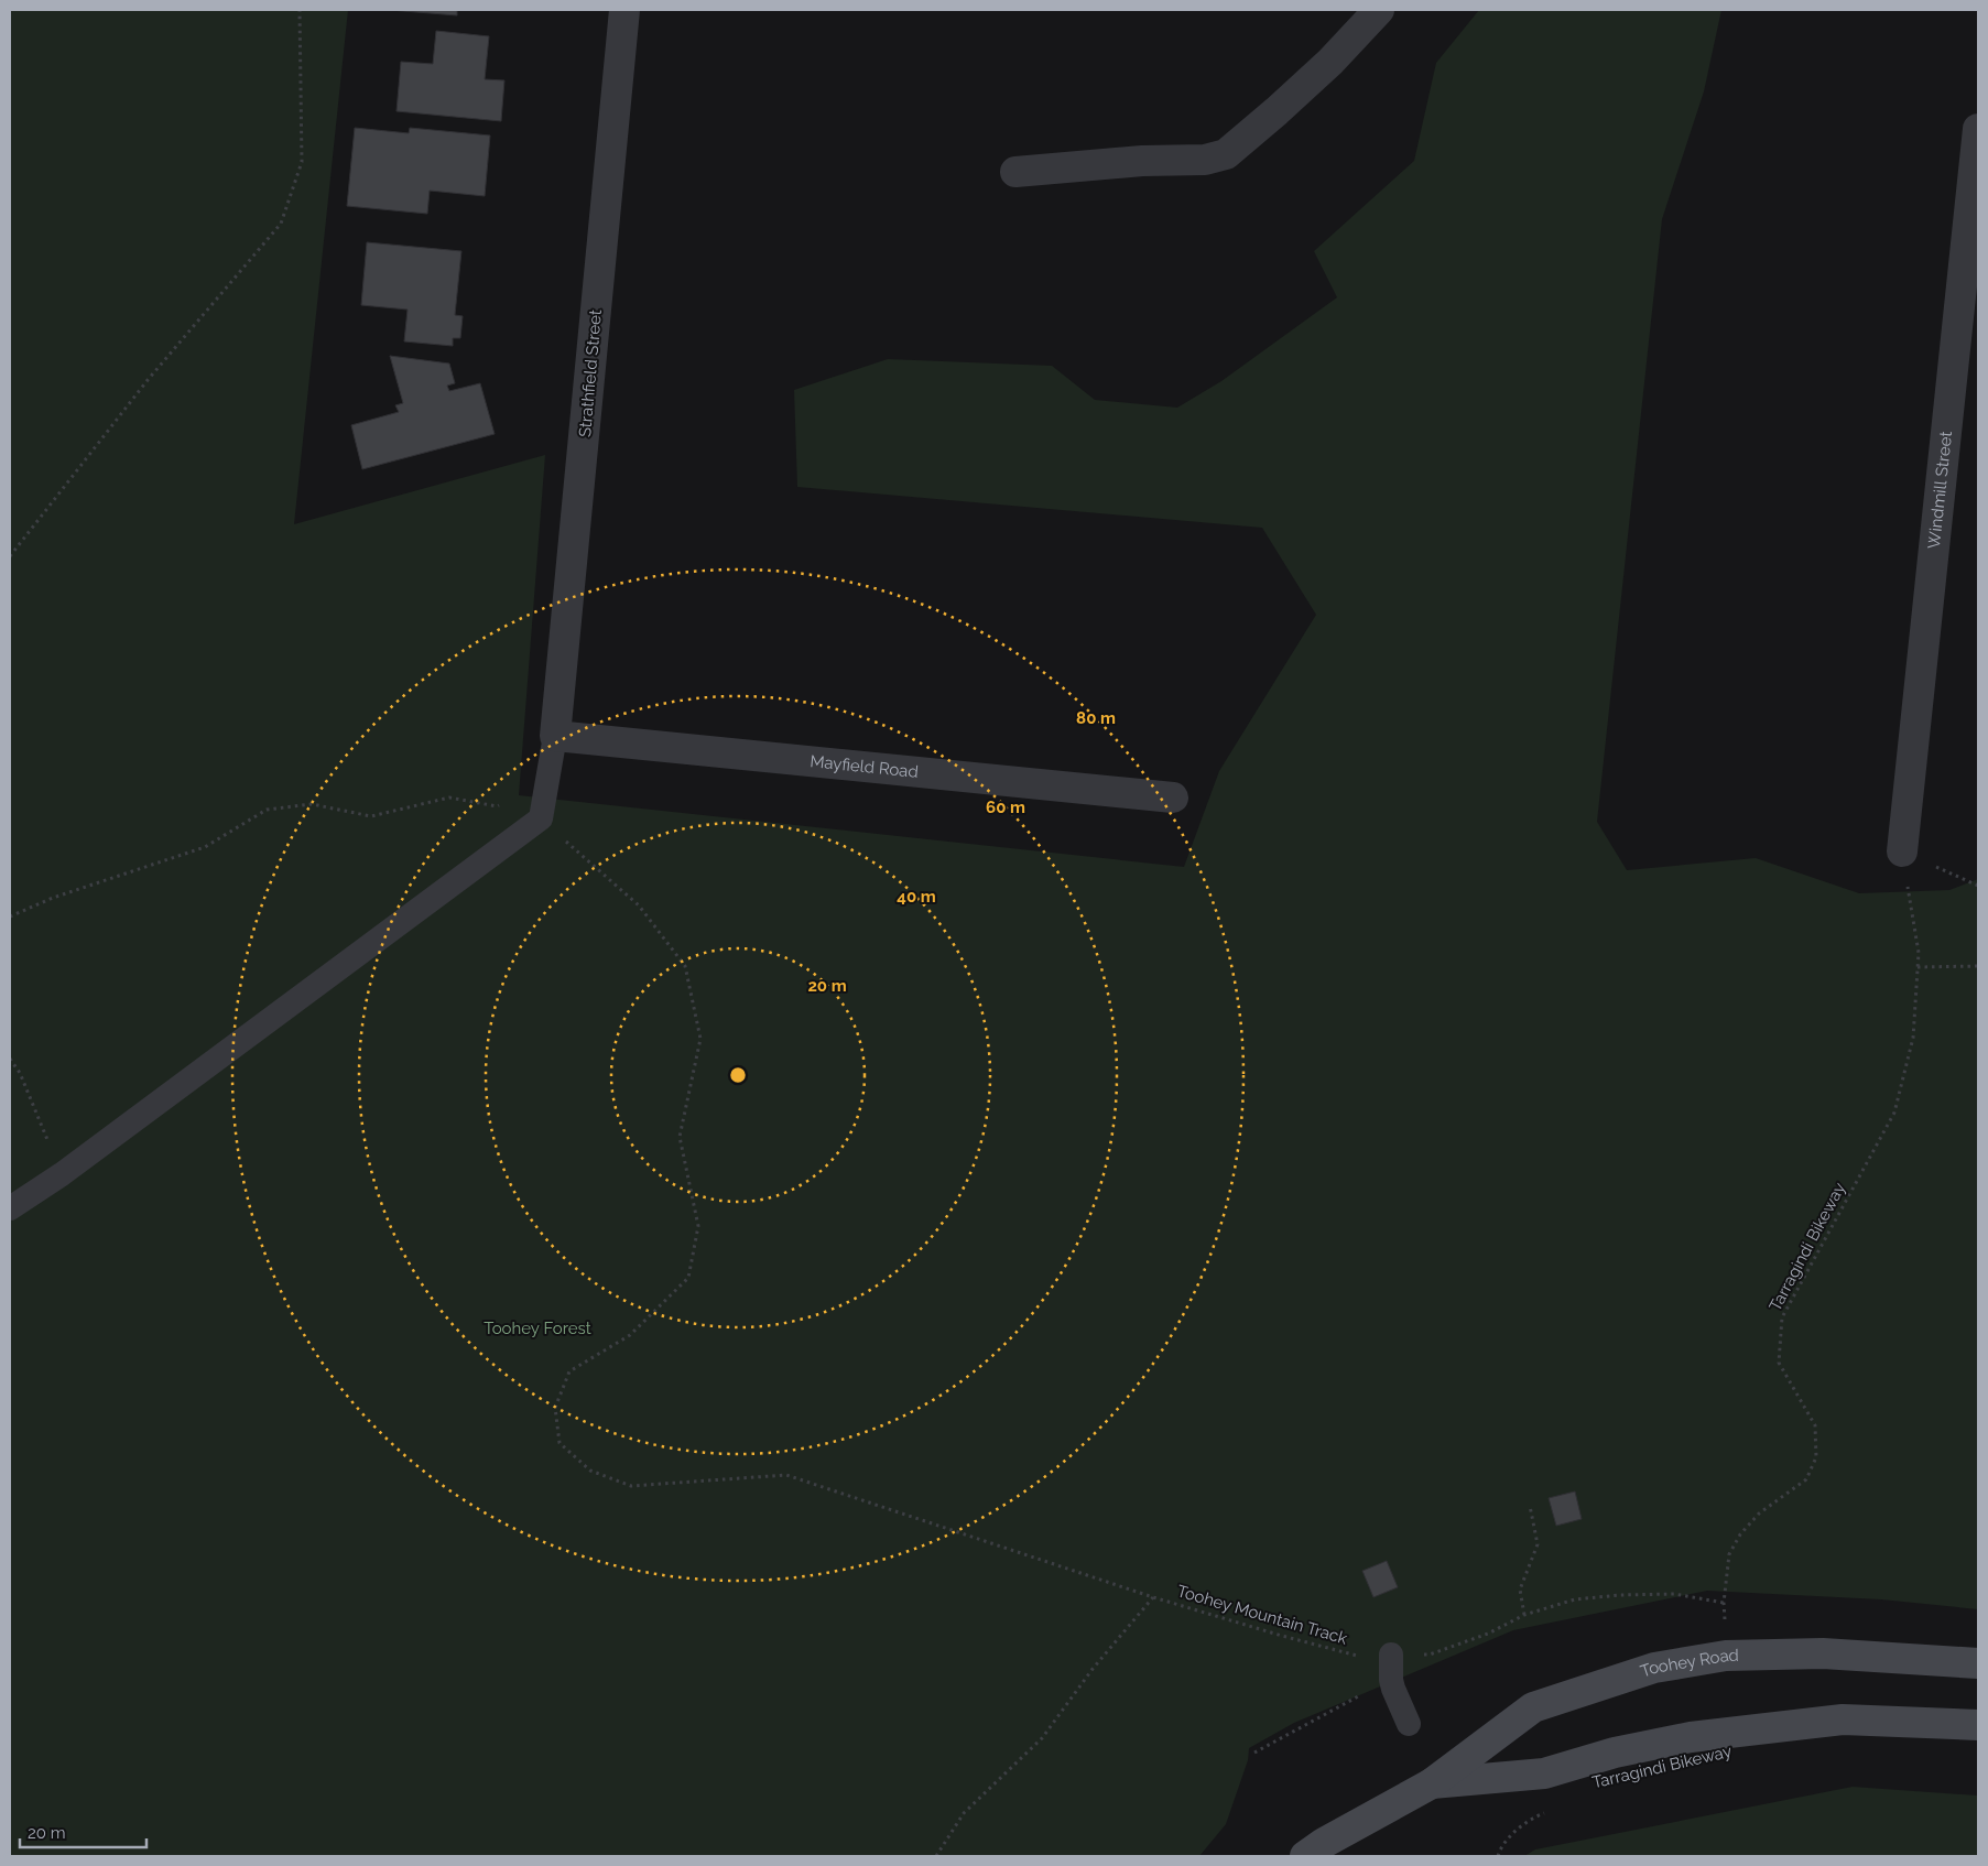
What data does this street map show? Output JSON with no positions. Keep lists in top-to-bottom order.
{
  "streets": {
    "main road": ["Toohey Road"],
    "street": ["Strathfield Street", "Windmill Street", "Mayfield Road"],
    "path": ["Tarragindi Bikeway", "Toohey Mountain Track"]
  },
  "crossings": [
    ["Strathfield Street", "Mayfield Road"],
    ["Windmill Street", "Tarragindi Bikeway"],
    ["Tarragindi Bikeway", "Toohey Mountain Track"]
  ],
  "parks": ["Toohey Forest"],
  "scale_bar": "20 m",
  "rings": [
    "80 m",
    "60 m",
    "40 m",
    "20 m"
  ]
}
